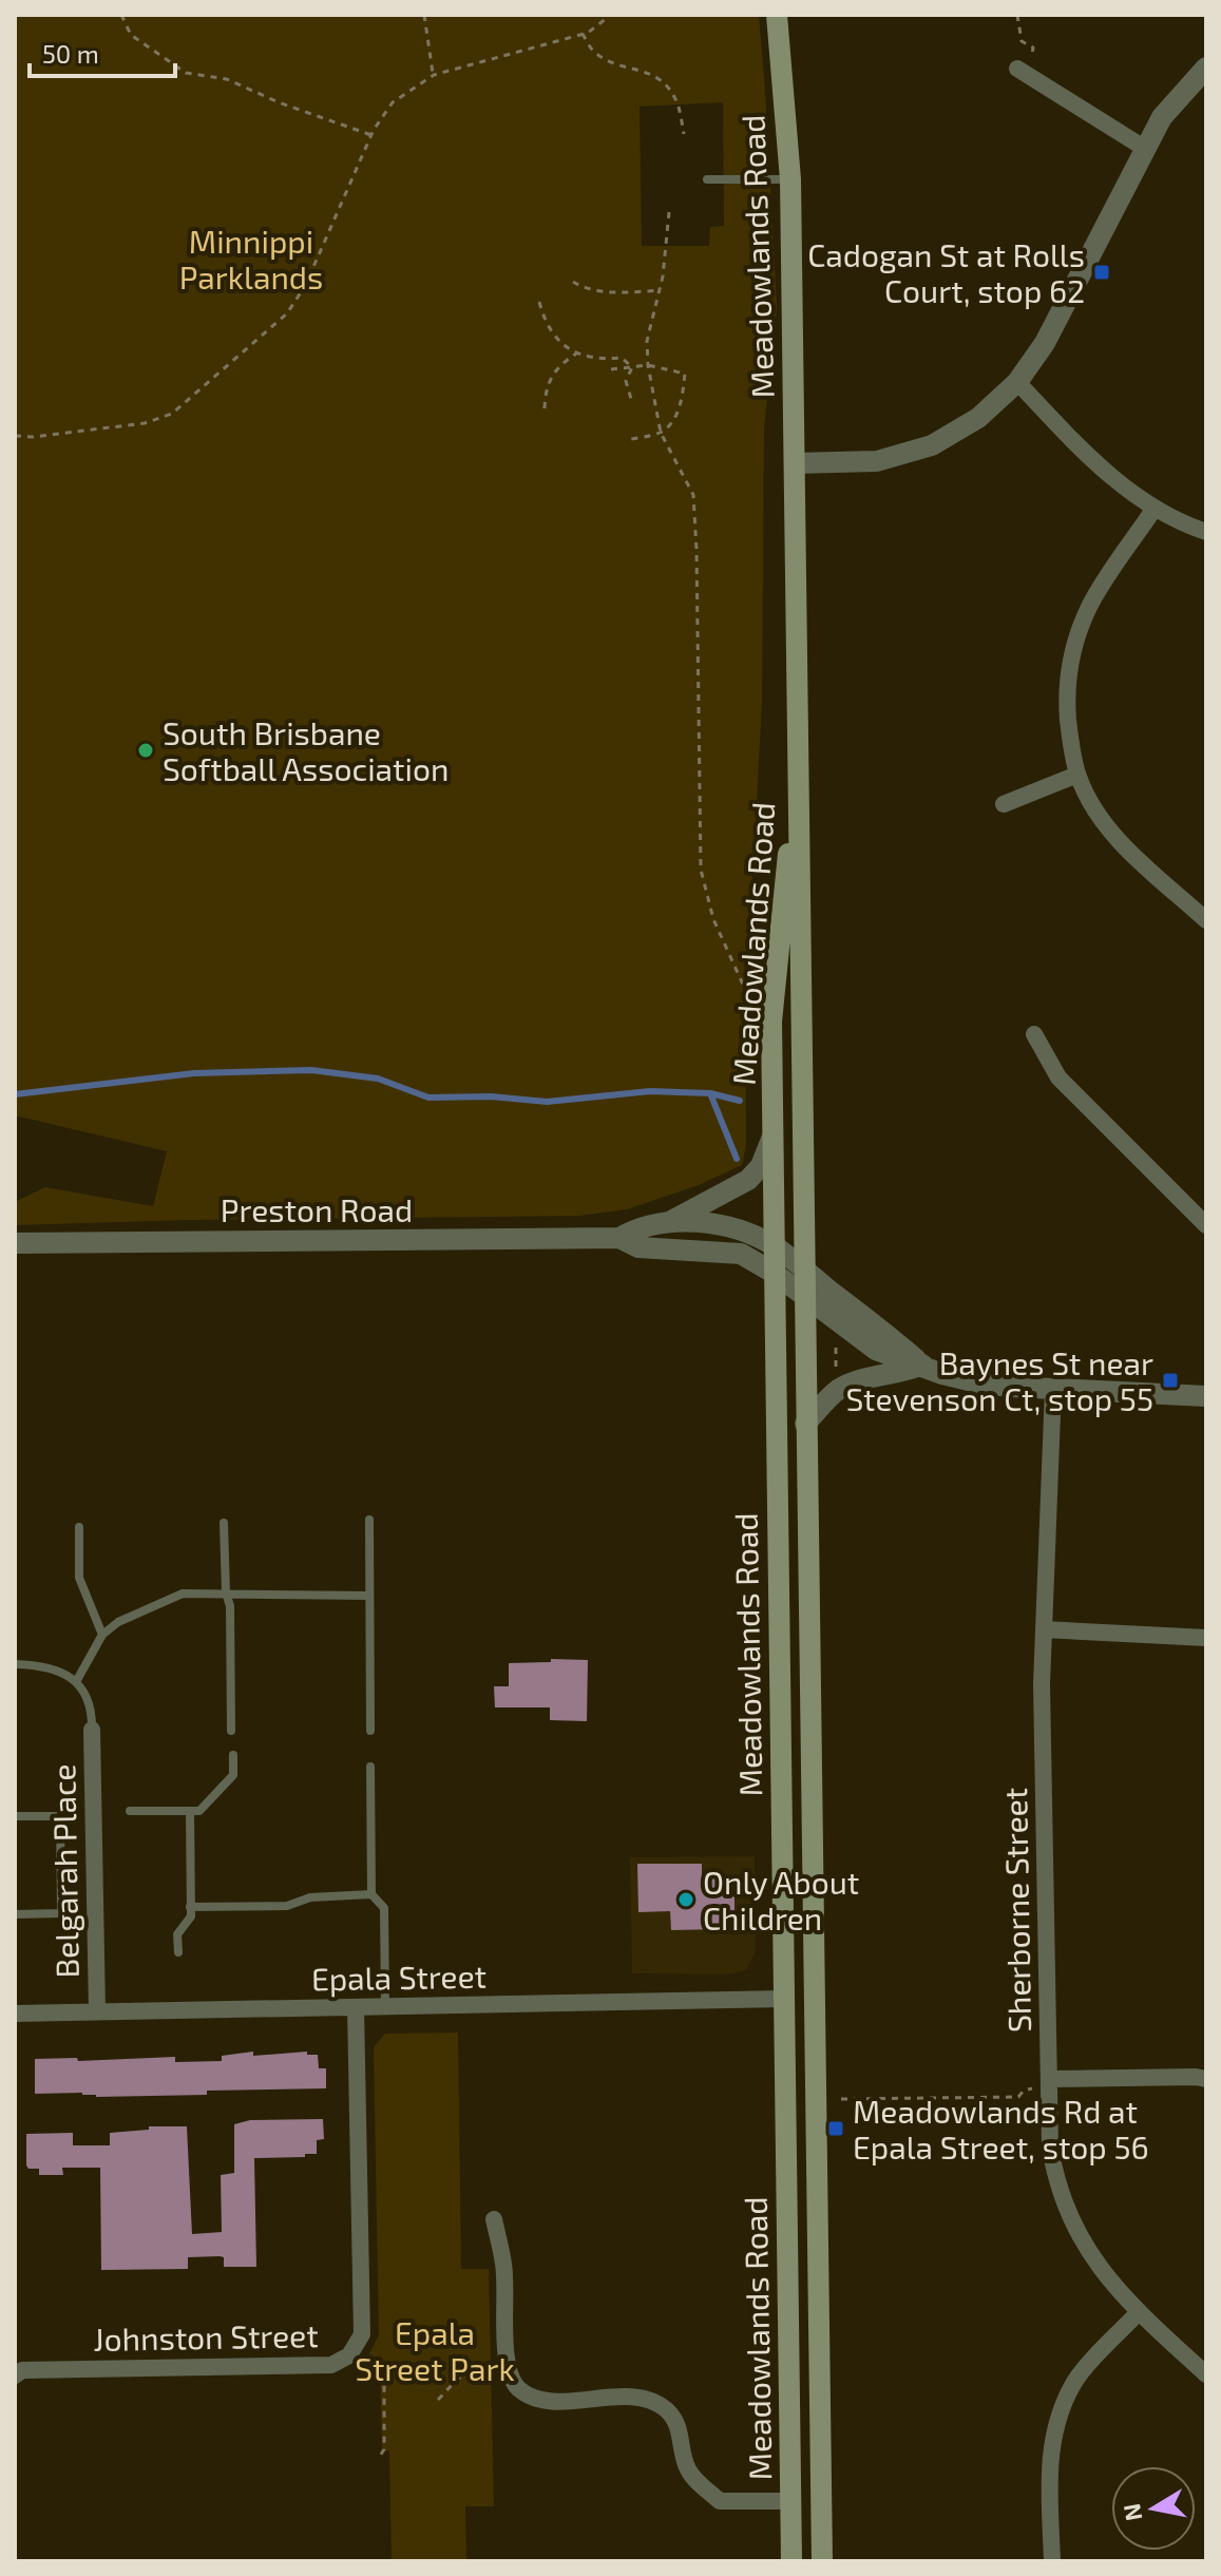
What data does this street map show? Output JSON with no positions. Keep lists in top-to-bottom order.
{
  "streets": {
    "main road": ["Meadowlands Road"],
    "street": [
      "Preston Road",
      "Belgarah Place",
      "Sherborne Street",
      "Epala Street",
      "Johnston Street"
    ]
  },
  "crossings": [
    ["Meadowlands Road", "Preston Road"],
    ["Meadowlands Road", "Epala Street"],
    ["Preston Road", "Sherborne Street"],
    ["Belgarah Place", "Epala Street"],
    ["Epala Street", "Johnston Street"]
  ],
  "parks": ["Minnippi Parklands", "Epala Street Park"],
  "places": {
    "transit": ["Cadogan St at Rolls Court, stop 62", "Baynes St near Stevenson Ct, stop 55", "Meadowlands Rd at Epala Street, stop 56"],
    "other": ["South Brisbane Softball Association", "Only About Children"]
  },
  "scale_bar": "50 m",
  "north": "left"
}
